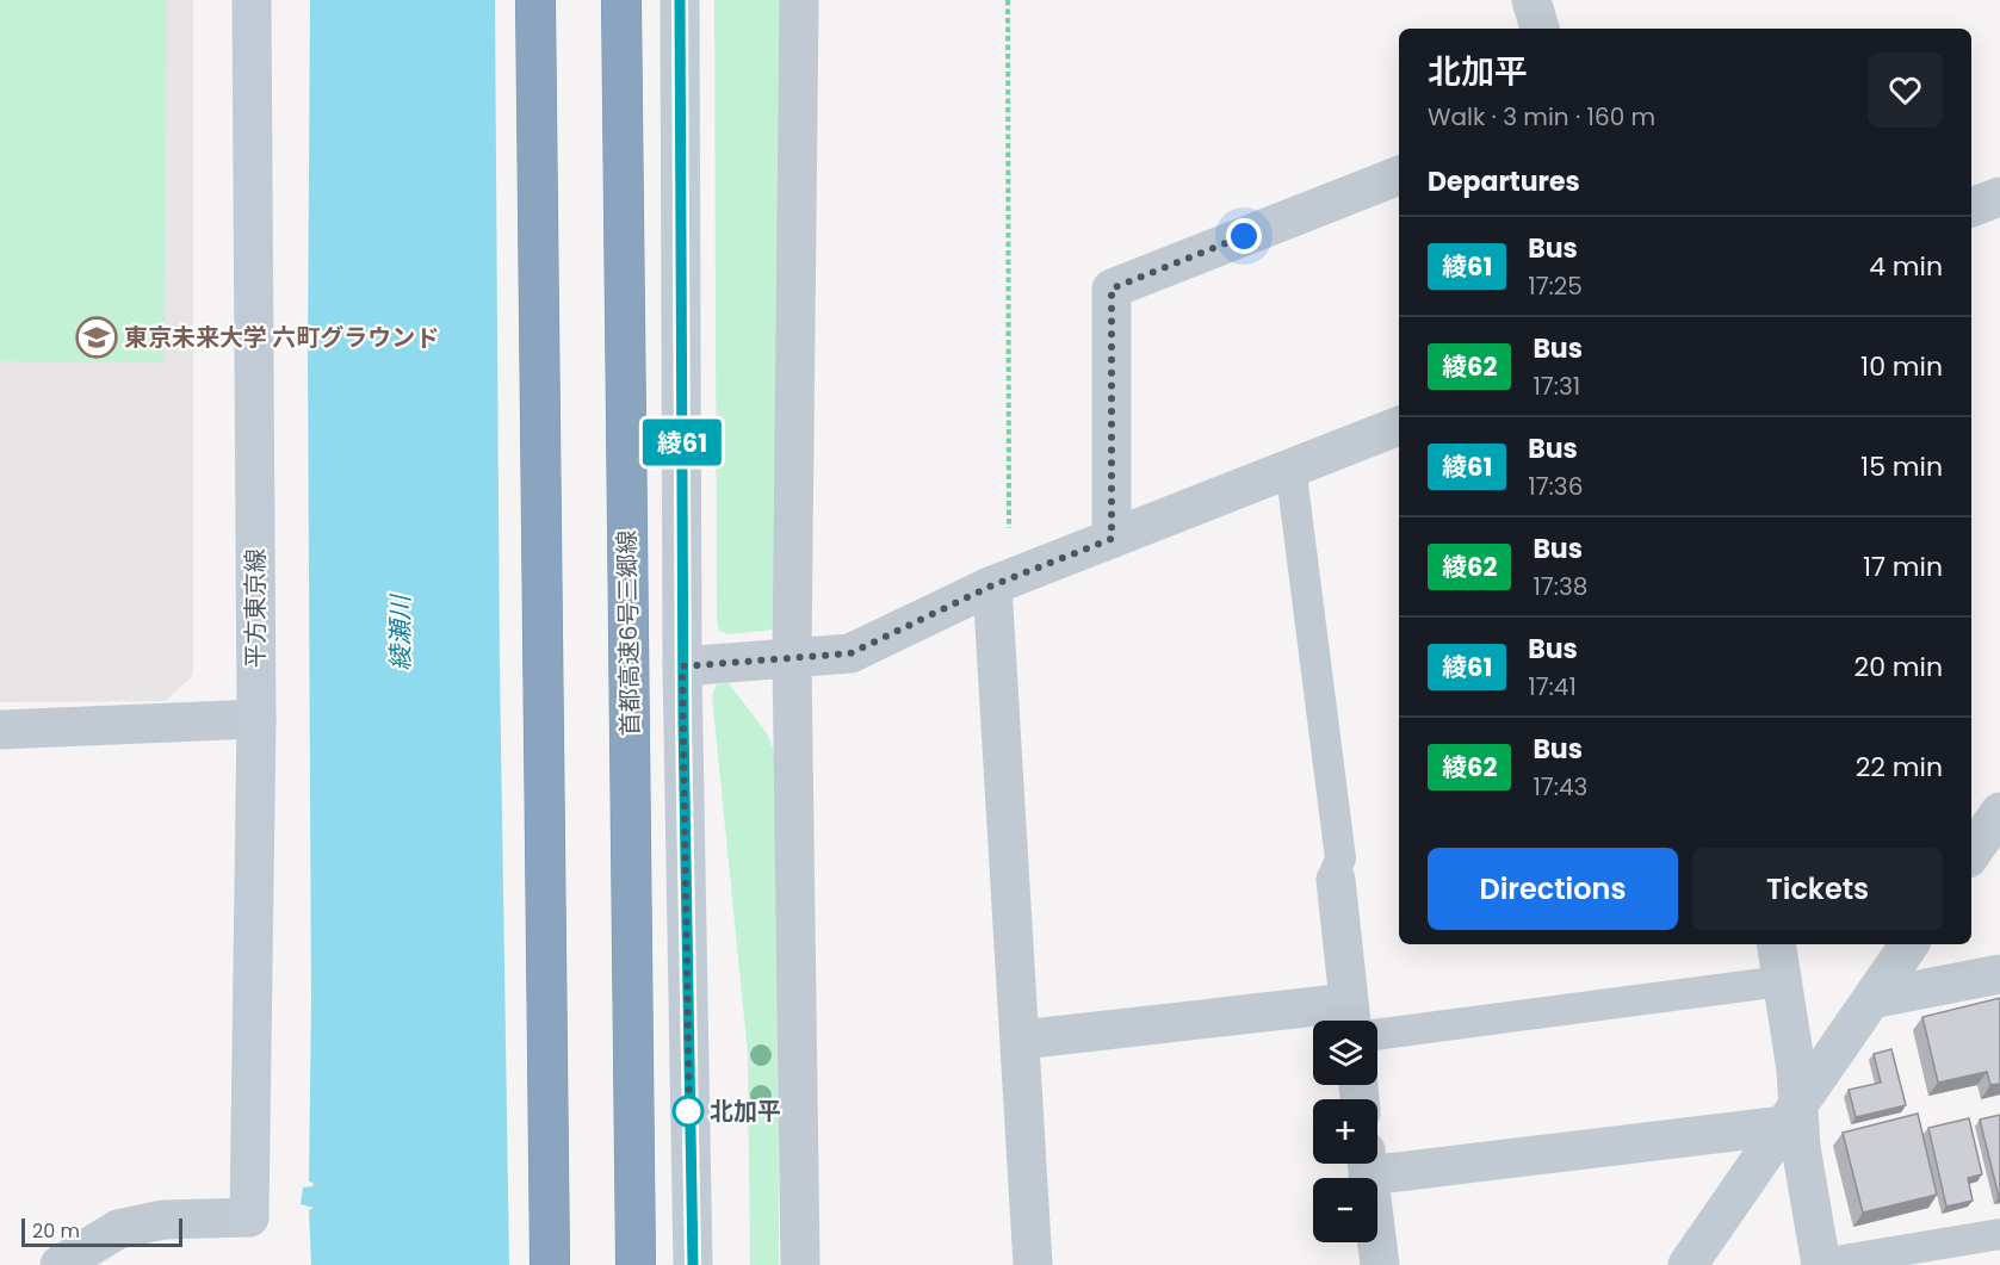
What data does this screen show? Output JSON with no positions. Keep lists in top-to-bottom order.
{
  "streets": {
    "highway": ["首都高速6号三郷線"],
    "street": ["平方東京線"]
  },
  "water": ["綾瀬川"],
  "places": {
    "school or university": ["東京未来大学 六町グラウンド"],
    "other": ["北加平"]
  },
  "lines": ["bus line 綾61"],
  "scale_bar": "20 m",
  "page": {
    "on_map": "綾61",
    "heading": [
      ["北加平", "Walk · 3 min · 160 m"],
      "Departures"
    ],
    "list": [
      {
        "mark": "綾61",
        "name": "Bus",
        "note": "17:25",
        "value": "4 min"
      },
      {
        "mark": "綾62",
        "name": "Bus",
        "note": "17:31",
        "value": "10 min"
      },
      {
        "mark": "綾61",
        "name": "Bus",
        "note": "17:36",
        "value": "15 min"
      },
      {
        "mark": "綾62",
        "name": "Bus",
        "note": "17:38",
        "value": "17 min"
      },
      {
        "mark": "綾61",
        "name": "Bus",
        "note": "17:41",
        "value": "20 min"
      },
      {
        "mark": "綾62",
        "name": "Bus",
        "note": "17:43",
        "value": "22 min"
      }
    ],
    "buttons": ["Directions", "Tickets"],
    "map_buttons": ["+", "−"],
    "scale": "20 m"
  }
}
